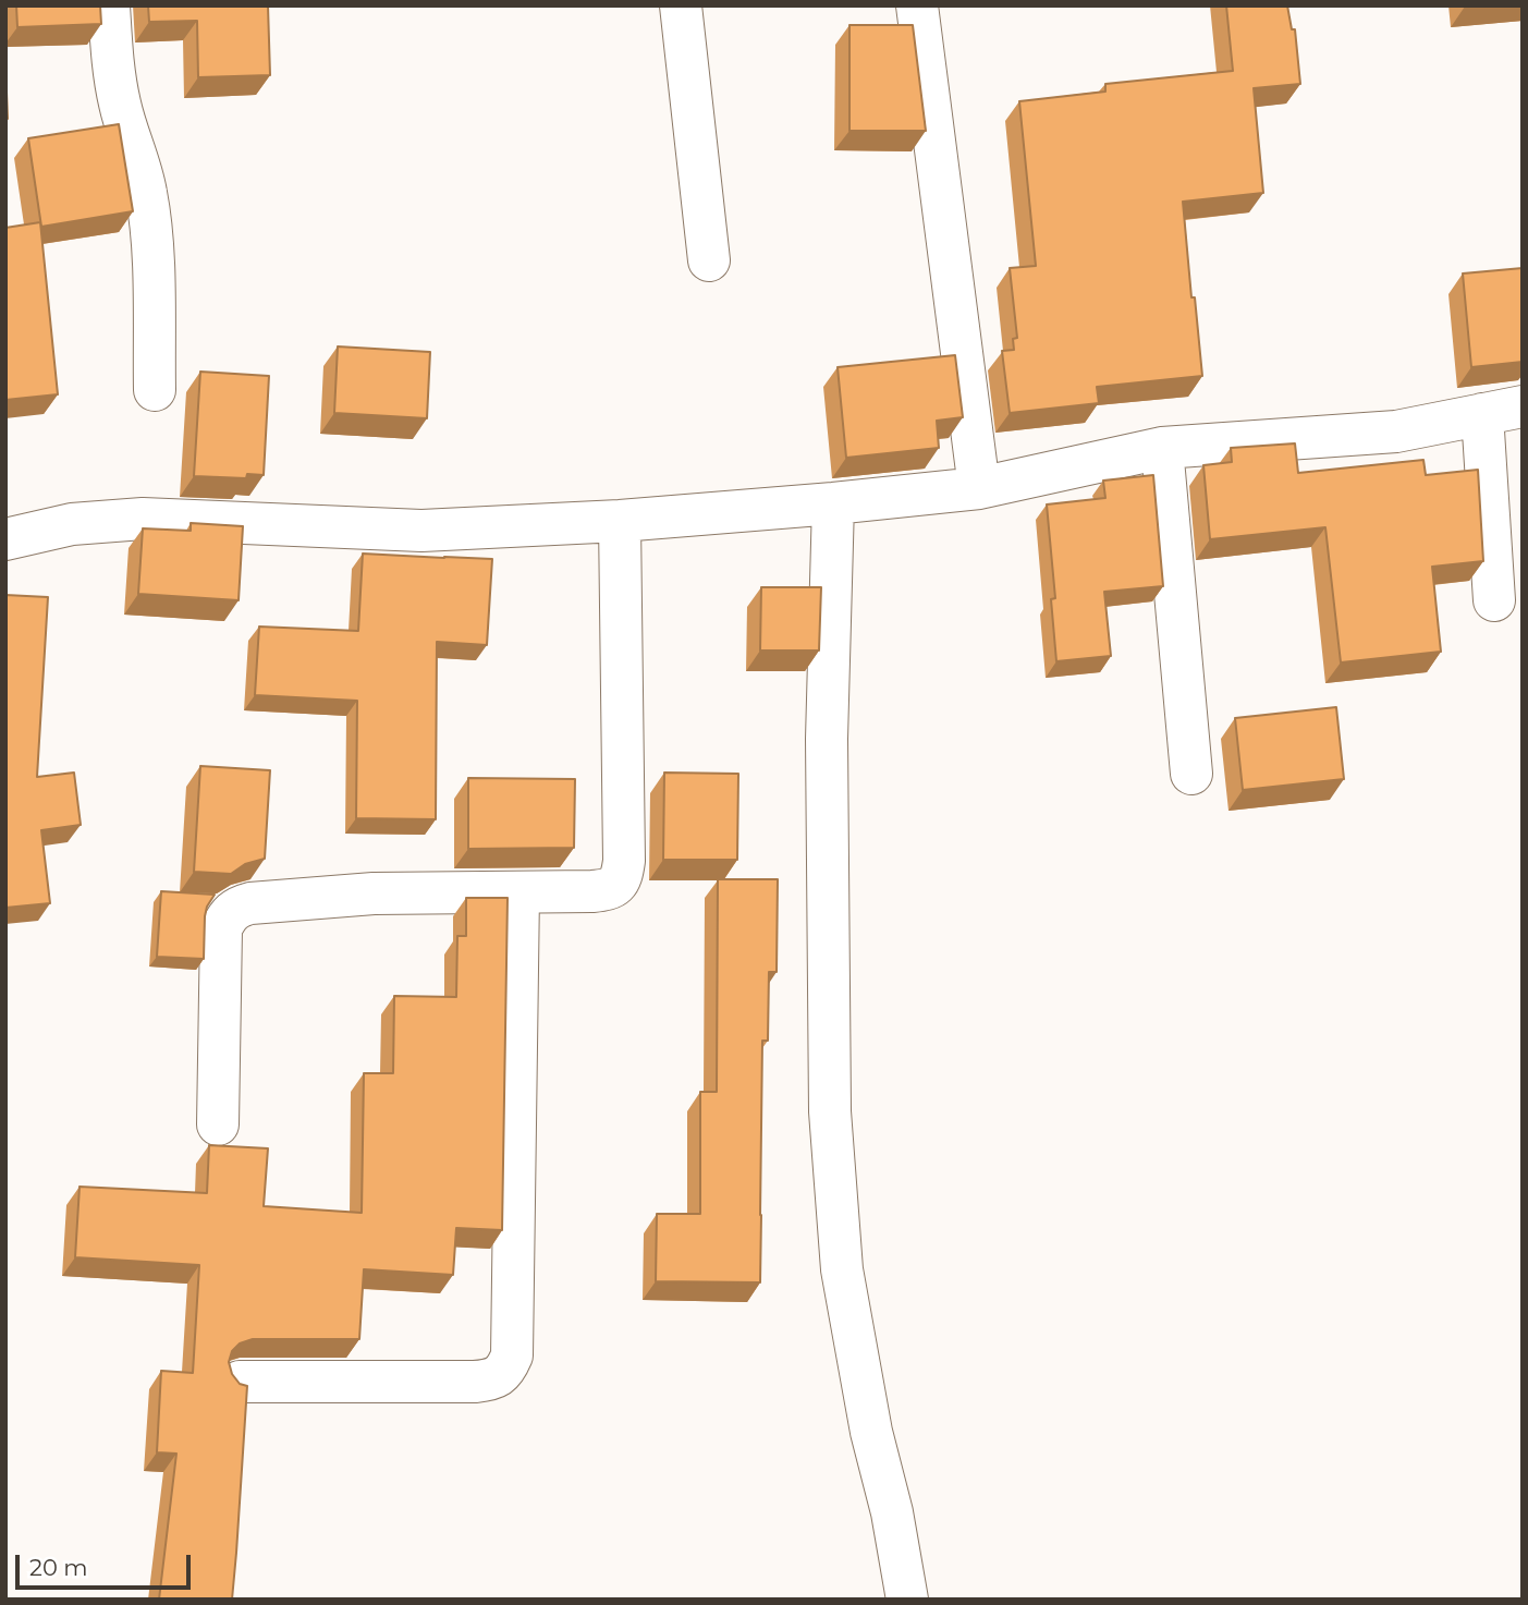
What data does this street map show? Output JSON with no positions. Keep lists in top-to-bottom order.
{
  "scale_bar": "20 m"
}
